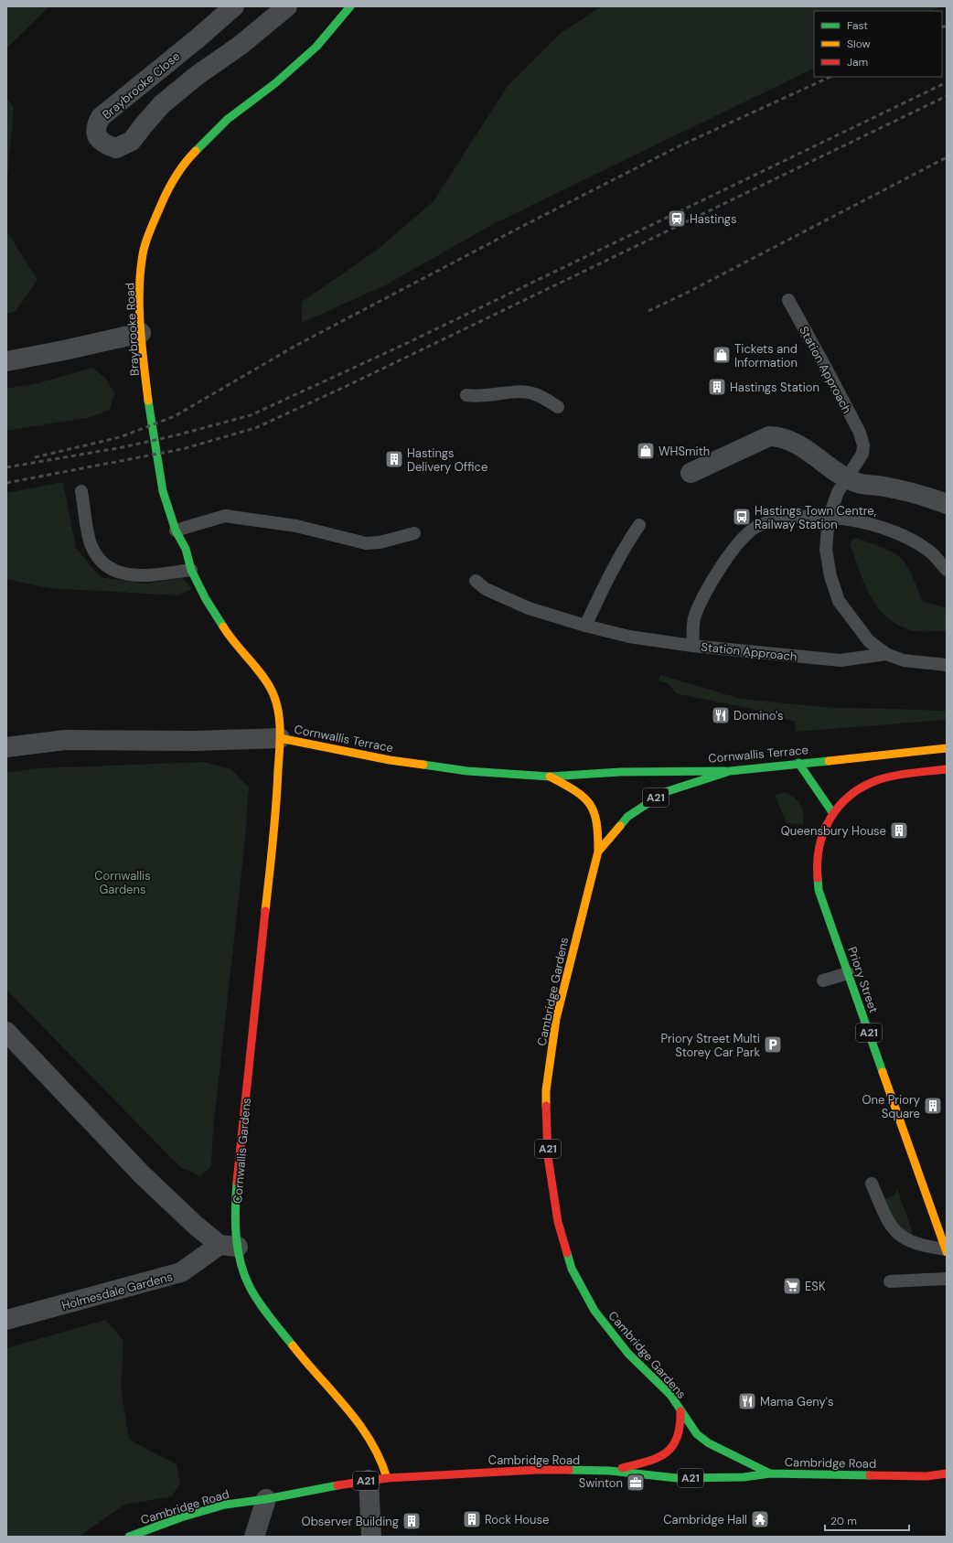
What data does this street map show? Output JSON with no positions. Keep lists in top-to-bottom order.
{
  "streets": {
    "main road": [
      "Braybrooke Road",
      "Cornwallis Terrace",
      "A21",
      "Priory Street",
      "Cambridge Gardens",
      "Cornwallis Gardens",
      "Cambridge Road"
    ],
    "street": ["Braybrooke Close", "Holmesdale Gardens"],
    "lane": ["Station Approach"]
  },
  "crossings": [
    ["Braybrooke Road", "Cornwallis Terrace"],
    ["Cornwallis Terrace", "Cambridge Gardens"],
    ["Cornwallis Terrace", "Cornwallis Gardens"],
    ["A21", "Priory Street"],
    ["Cambridge Gardens", "Cambridge Road"],
    ["Cornwallis Gardens", "Holmesdale Gardens"],
    ["Cornwallis Gardens", "Cambridge Road"]
  ],
  "parks": ["Cornwallis Gardens"],
  "places": {
    "station": ["Hastings"],
    "shop": ["Tickets and Information", "WHSmith"],
    "building": [
      "Hastings Station",
      "Hastings Delivery Office",
      "Queensbury House",
      "One Priory Square",
      "Rock House",
      "Observer Building"
    ],
    "bus stop": ["Hastings Town Centre, Railway Station"],
    "restaurant": ["Domino's", "Mama Geny's"],
    "parking": ["Priory Street Multi Storey Car Park"],
    "supermarket": ["ESK"],
    "office": ["Swinton"],
    "temple": ["Cambridge Hall"]
  },
  "legend": ["Fast", "Slow", "Jam"],
  "scale_bar": "20 m"
}
